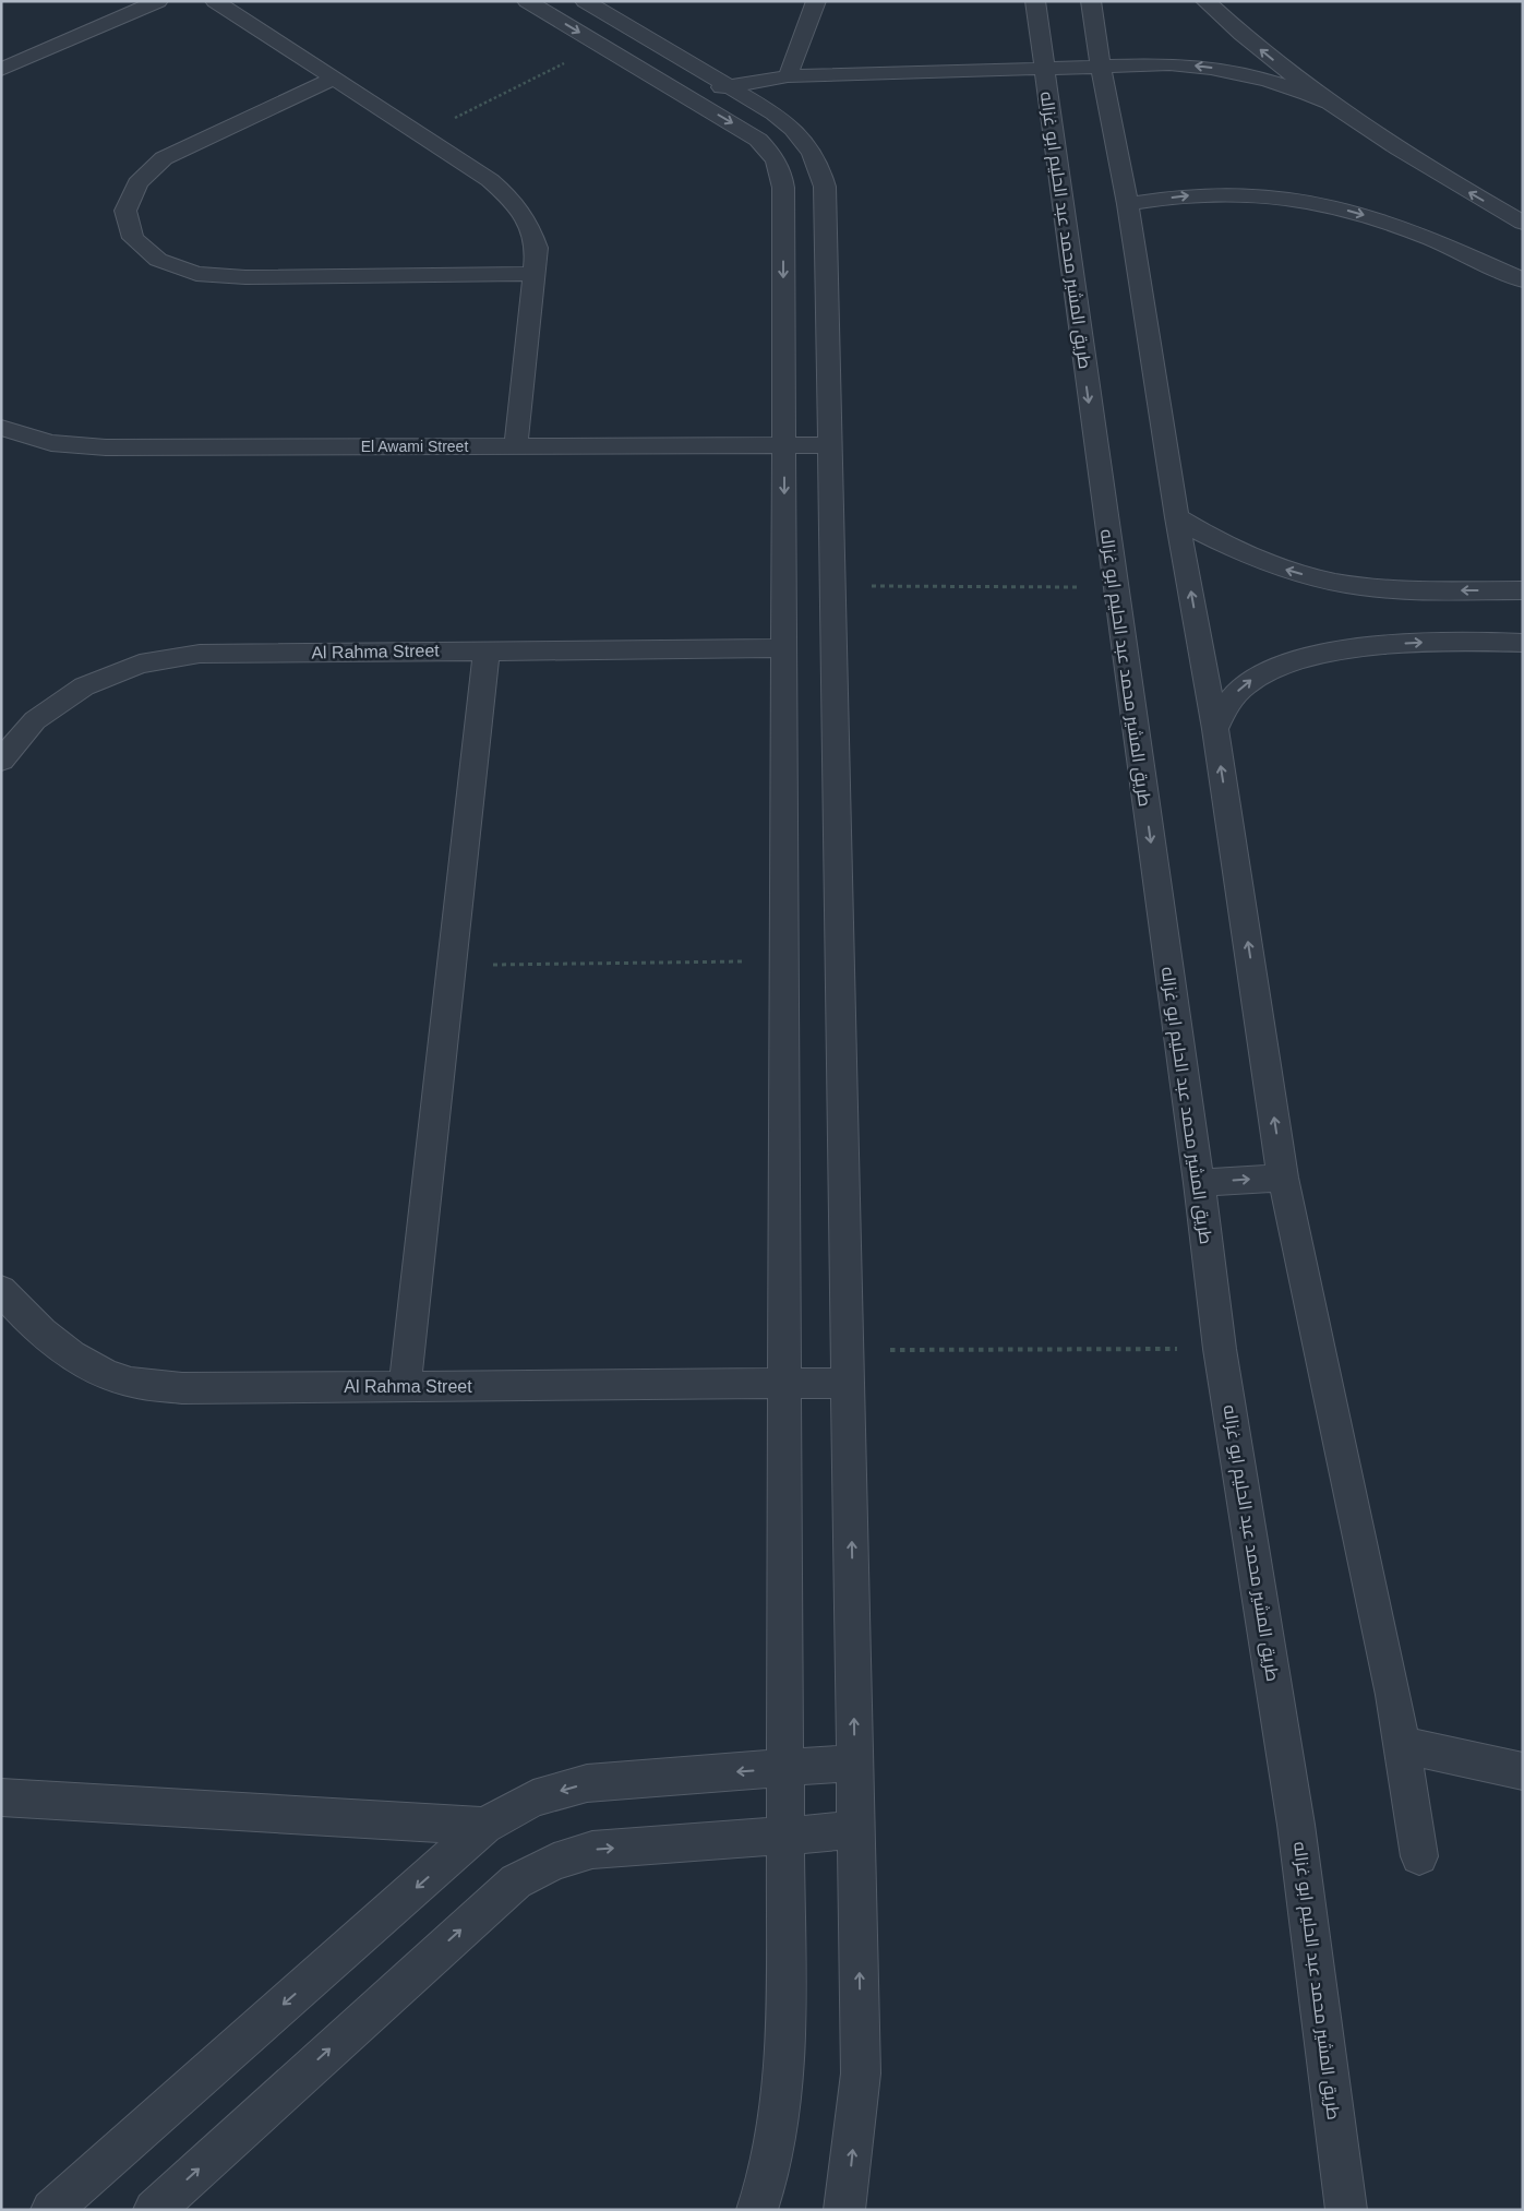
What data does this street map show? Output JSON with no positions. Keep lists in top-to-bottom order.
{
  "streets": {
    "street": ["طريق المشير محمد عبد الحليم ابو غزاله", "El Awami Street", "Al Rahma Street"]
  }
}
